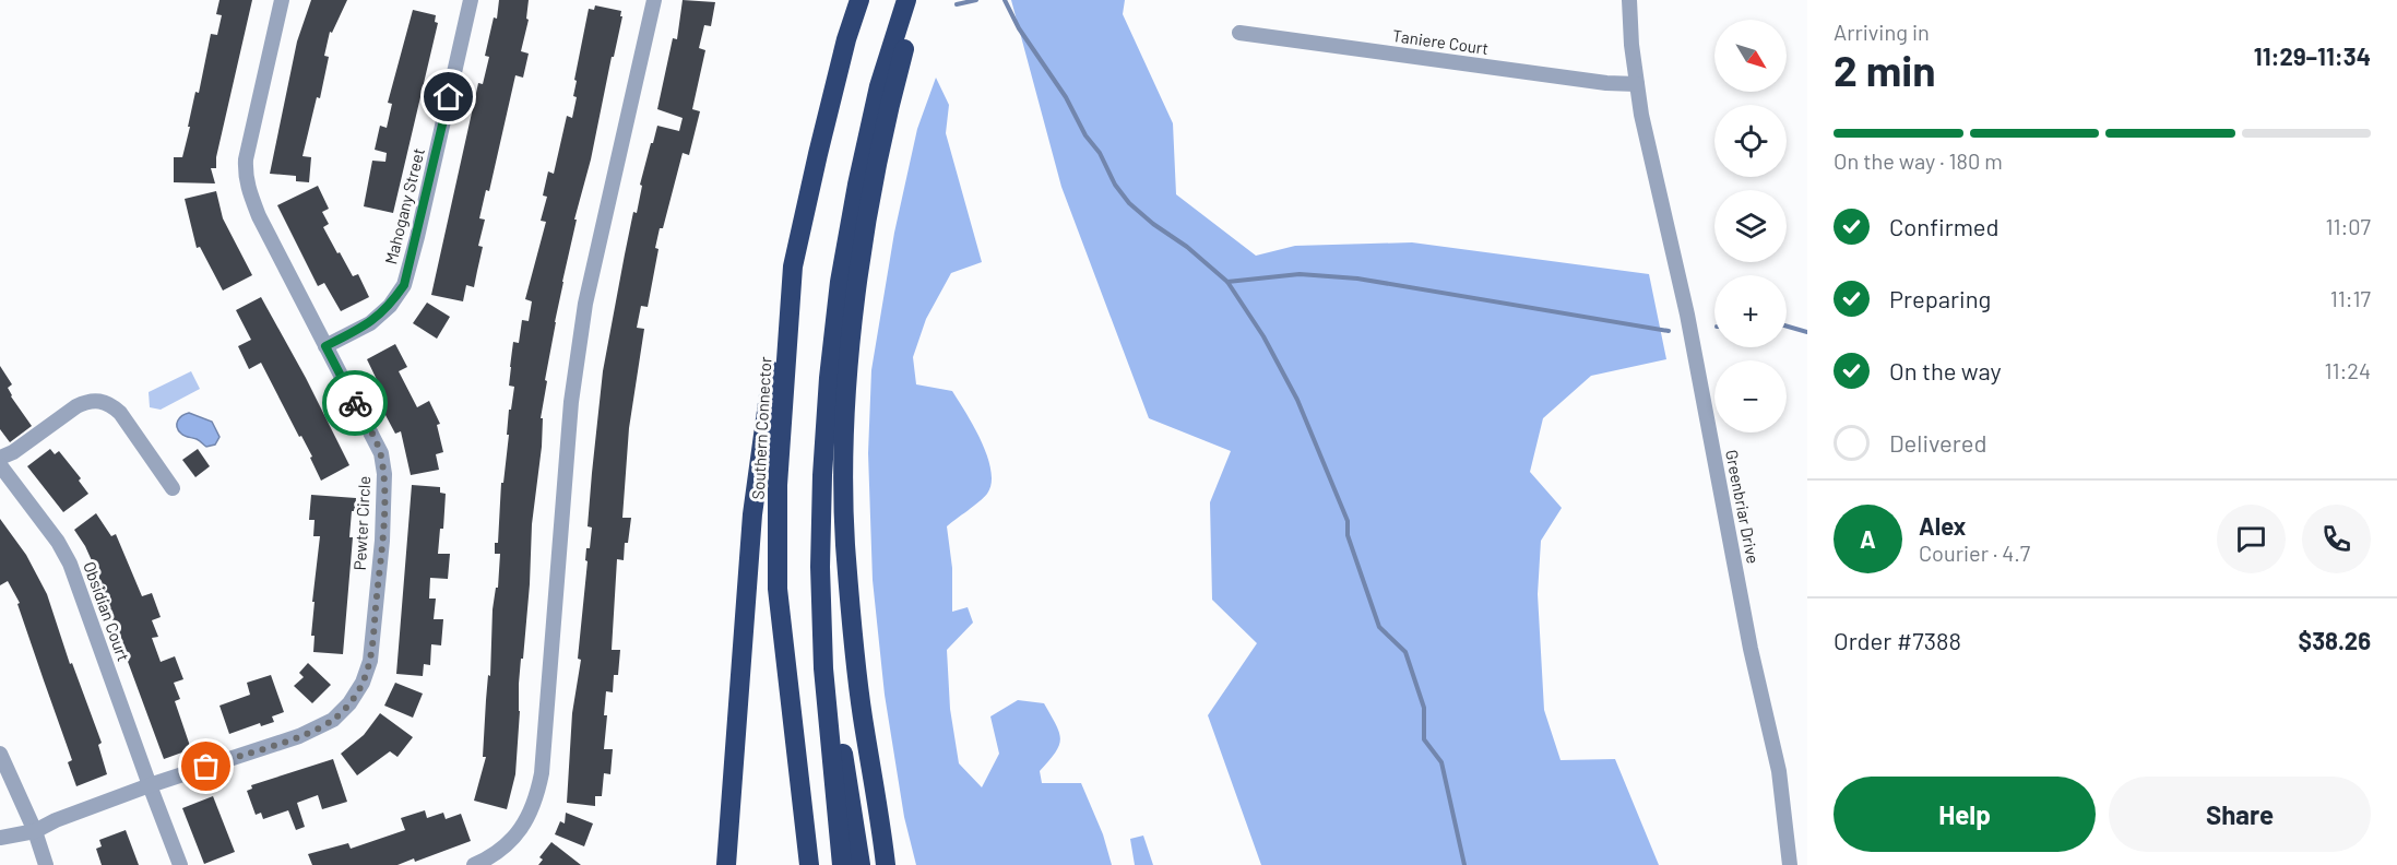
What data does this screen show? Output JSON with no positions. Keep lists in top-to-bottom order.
{
  "streets": {
    "highway": ["Southern Connector"],
    "street": [
      "Taniere Court",
      "Mahogany Street",
      "Greenbriar Drive",
      "Pewter Circle",
      "Obsidian Court"
    ]
  },
  "crossings": [
    ["Taniere Court", "Greenbriar Drive"],
    ["Mahogany Street", "Pewter Circle"],
    ["Pewter Circle", "Obsidian Court"]
  ],
  "north": "bottom right",
  "page": {
    "heading": ["2 min", "Arriving in", "11:29–11:34"],
    "panel": [
      "Alex",
      "Courier · 4.7",
      "Order #7388",
      "$38.26"
    ],
    "map_buttons": ["+", "−"],
    "bar": "On the way · 180 m",
    "list": [
      ["Confirmed", "11:07"],
      ["Preparing", "11:17"],
      ["On the way", "11:24"],
      "Delivered"
    ],
    "round": "A",
    "buttons": ["Help", "Share"]
  }
}
